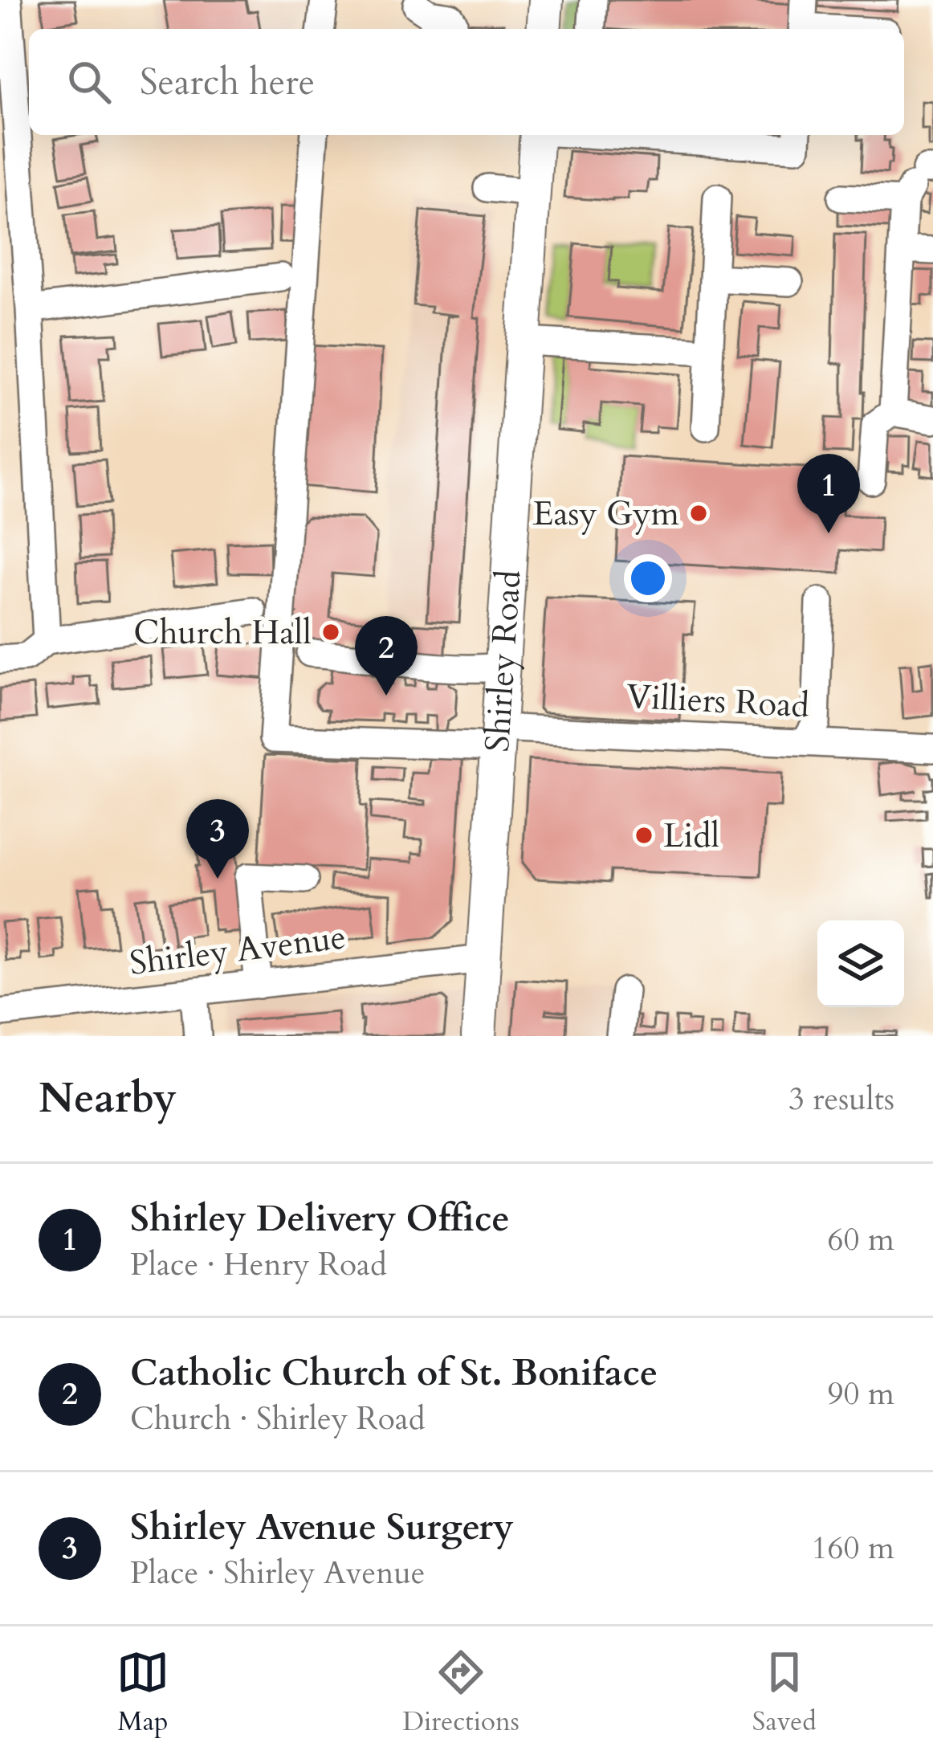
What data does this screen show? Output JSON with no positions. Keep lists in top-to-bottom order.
{
  "streets": {
    "main road": ["Shirley Road"],
    "street": ["Villiers Road", "Shirley Avenue"]
  },
  "crossings": [
    ["Shirley Road", "Villiers Road"],
    ["Shirley Road", "Shirley Avenue"]
  ],
  "places": ["Easy Gym", "Church Hall", "Lidl"],
  "page": {
    "search": "Search here",
    "pins": ["1", "2", "3"],
    "heading": ["Nearby", "3 results"],
    "list": [
      {
        "mark": "1",
        "name": "Shirley Delivery Office",
        "note": "Place · Henry Road",
        "value": "60 m"
      },
      {
        "mark": "2",
        "name": "Catholic Church of St. Boniface",
        "note": "Church · Shirley Road",
        "value": "90 m"
      },
      {
        "mark": "3",
        "name": "Shirley Avenue Surgery",
        "note": "Place · Shirley Avenue",
        "value": "160 m"
      }
    ],
    "nav": ["Map", "Directions", "Saved"]
  }
}
